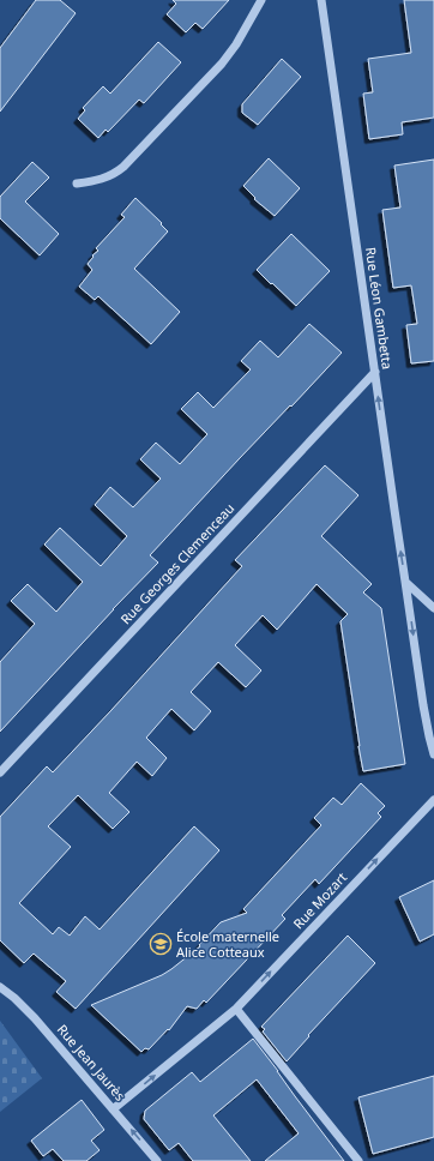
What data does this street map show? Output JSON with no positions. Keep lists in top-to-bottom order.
{
  "streets": {
    "street": [
      "Rue Léon Gambetta",
      "Rue Georges Clemenceau",
      "Rue Mozart",
      "Rue Jean Jaurès"
    ]
  },
  "crossings": [
    ["Rue Léon Gambetta", "Rue Georges Clemenceau"],
    ["Rue Mozart", "Rue Jean Jaurès"]
  ],
  "one_way": ["Rue Mozart"],
  "places": {
    "school or university": ["École maternelle Alice Cotteaux"]
  }
}
